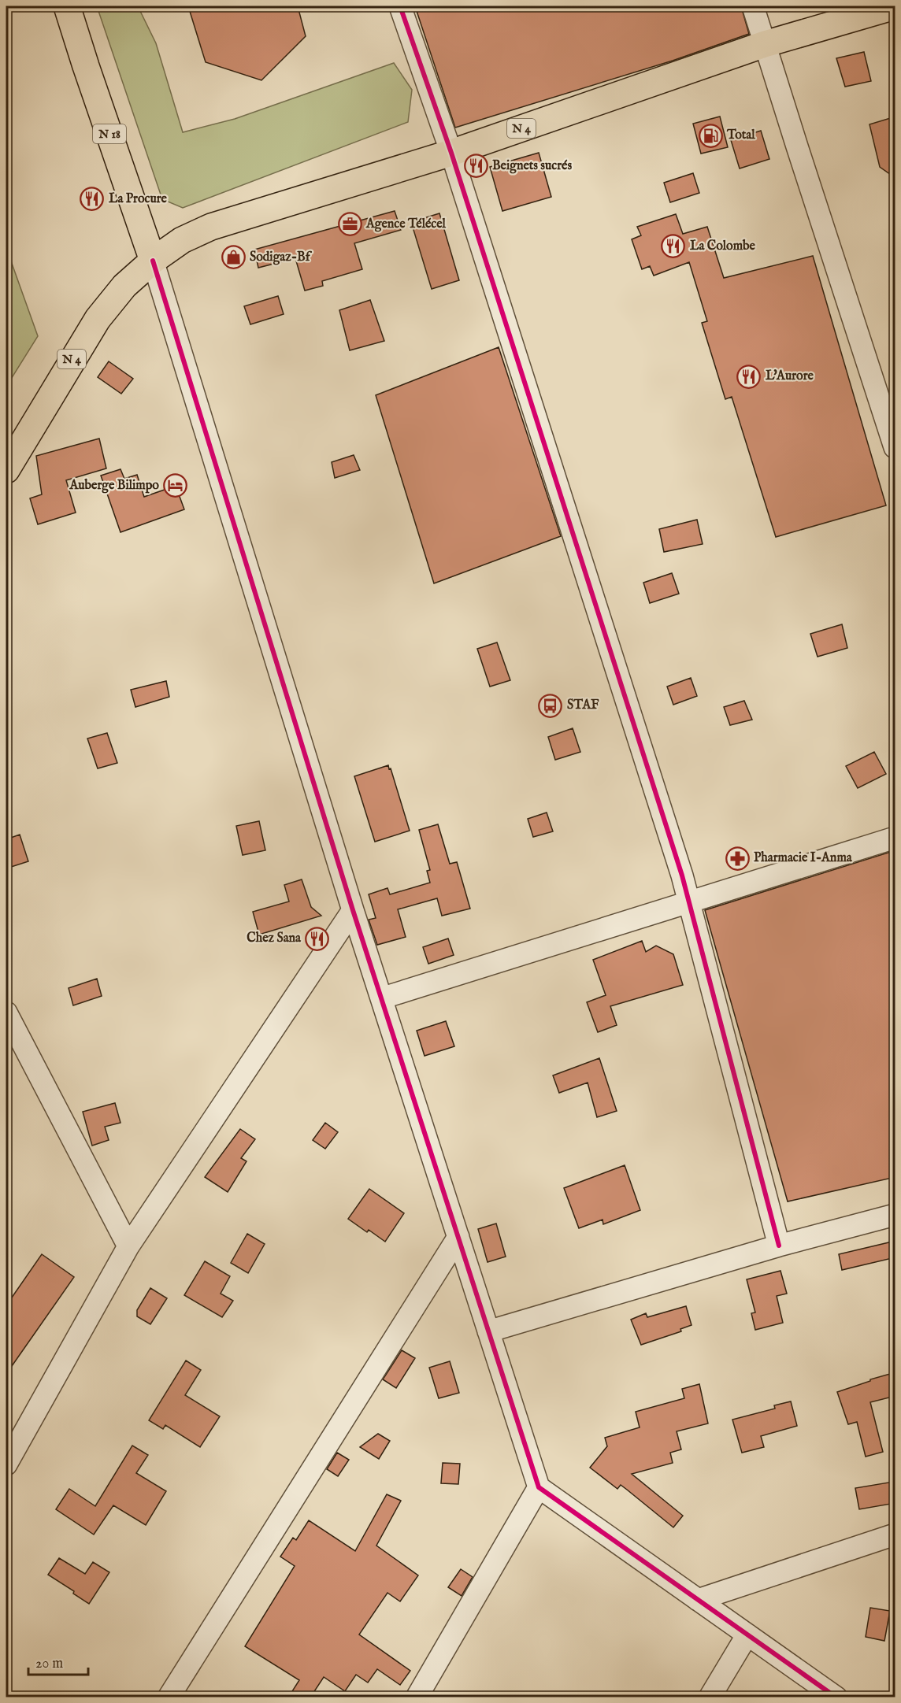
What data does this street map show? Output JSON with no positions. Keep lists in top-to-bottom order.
{
  "streets": {
    "highway": ["N 4", "N 18"]
  },
  "crossings": [
    ["N 4", "N 18"]
  ],
  "places": {
    "fuel station": ["Total"],
    "restaurant": [
      "Beignets sucrés",
      "La Procure",
      "La Colombe",
      "L'Aurore",
      "Chez Sana"
    ],
    "office": ["Agence Télécel"],
    "shop": ["Sodigaz-Bf"],
    "hotel": ["Auberge Bilimpo"],
    "bus stop": ["STAF"],
    "pharmacy": ["Pharmacie I-Anma"]
  },
  "scale_bar": "20 m"
}
